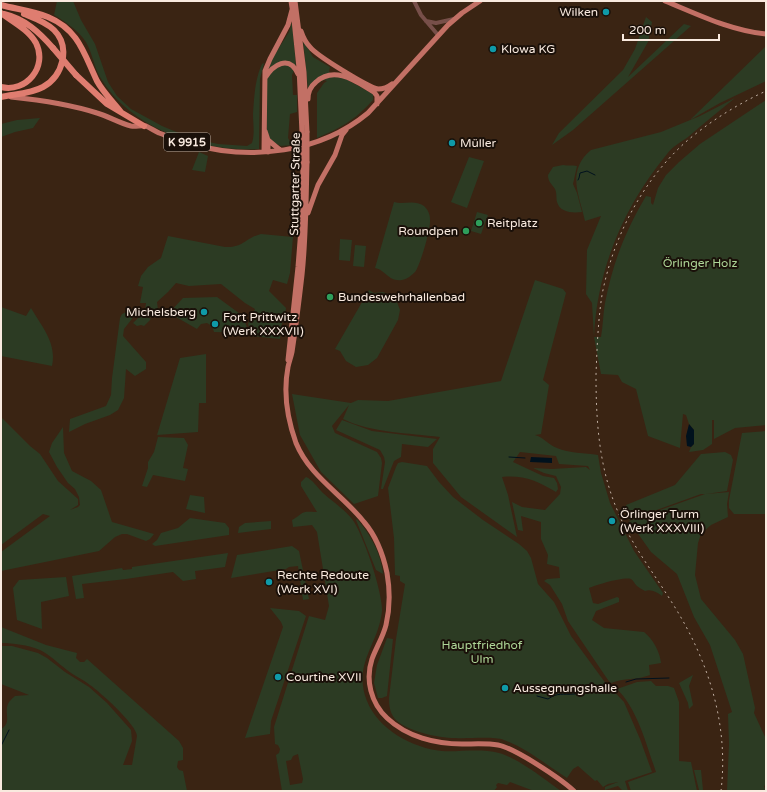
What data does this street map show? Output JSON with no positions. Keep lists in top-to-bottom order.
{
  "streets": {
    "highway": ["K 9915"],
    "main road": ["Stuttgarter Straße"]
  },
  "parks": ["Örlinger Holz", "Hauptfriedhof Ulm"],
  "places": [
    "Wilken",
    "Klowa KG",
    "Müller",
    "Reitplatz",
    "Roundpen",
    "Bundeswehrhallenbad",
    "Michelsberg",
    "Fort Prittwitz (Werk XXXVII)",
    "Örlinger Turm (Werk XXXVIII)",
    "Rechte Redoute (Werk XVI)",
    "Courtine XVII",
    "Aussegnungshalle"
  ],
  "scale_bar": "200 m"
}
